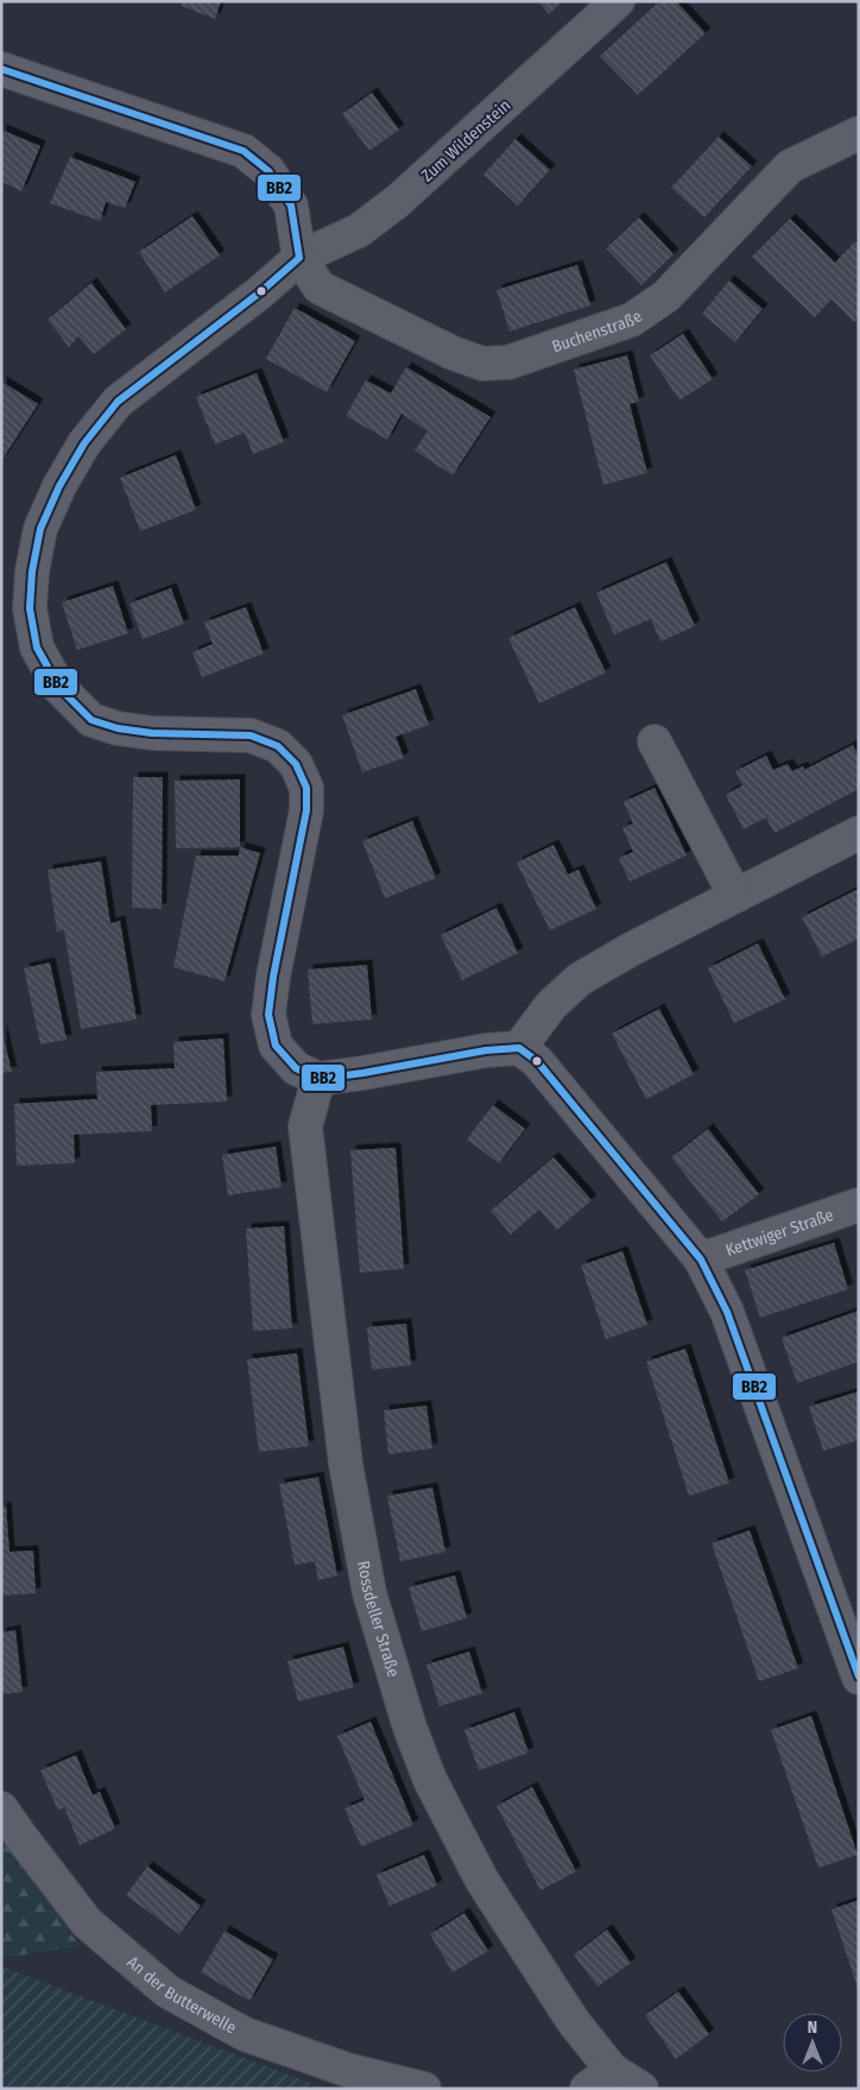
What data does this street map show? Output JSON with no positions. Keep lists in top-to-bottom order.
{
  "streets": {
    "street": [
      "Zum Wildenstein",
      "Buchenstraße",
      "Kettwiger Straße",
      "Rossdeller Straße",
      "An der Butterwelle"
    ]
  },
  "crossings": [
    ["Zum Wildenstein", "Buchenstraße"]
  ],
  "lines": ["transit line BB2"],
  "north": "top"
}
